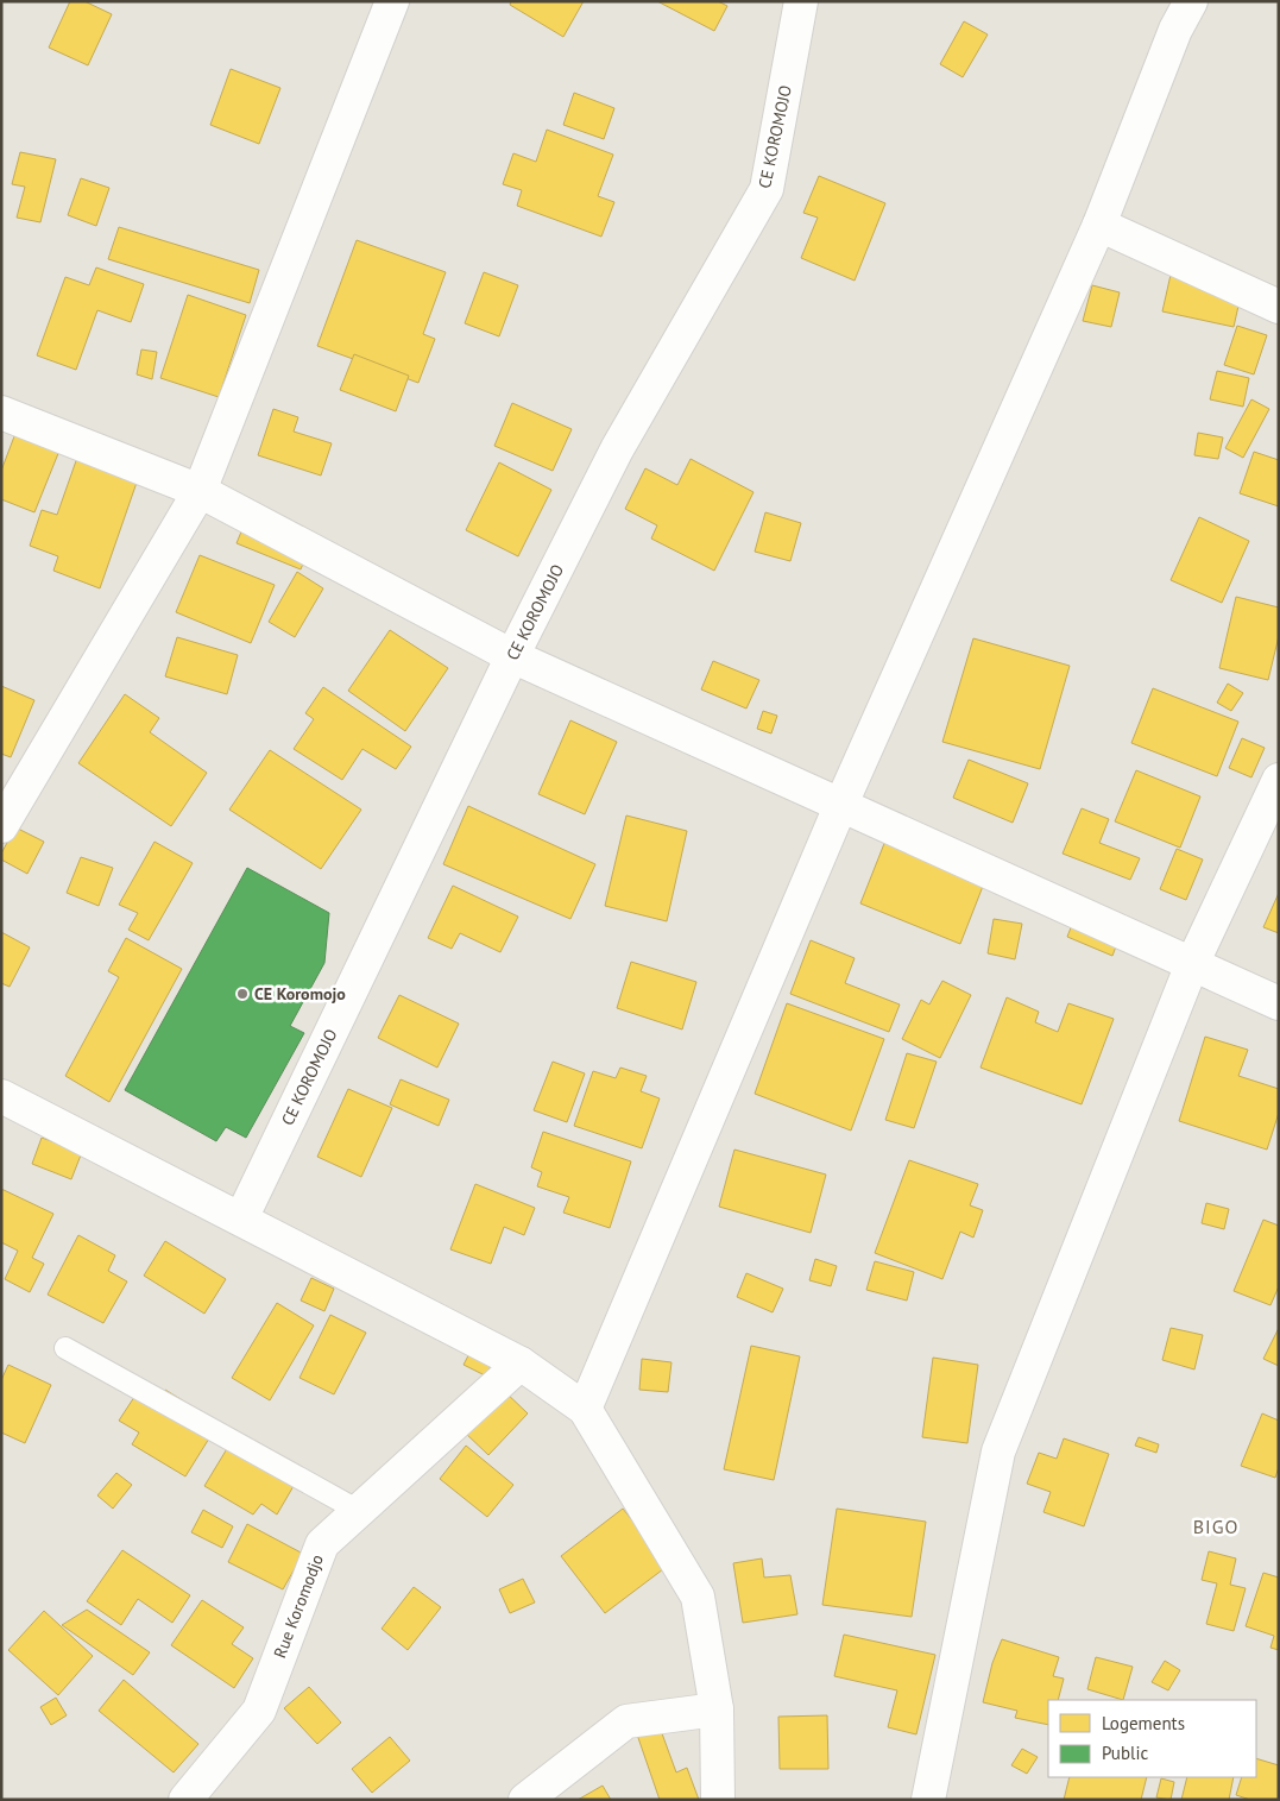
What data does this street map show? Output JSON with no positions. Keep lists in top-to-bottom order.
{
  "streets": {
    "street": ["CE KOROMOJO", "Rue Koromodjo"]
  },
  "districts": ["BIGO"],
  "places": ["CE Koromojo"],
  "legend": ["Logements", "Public"]
}
